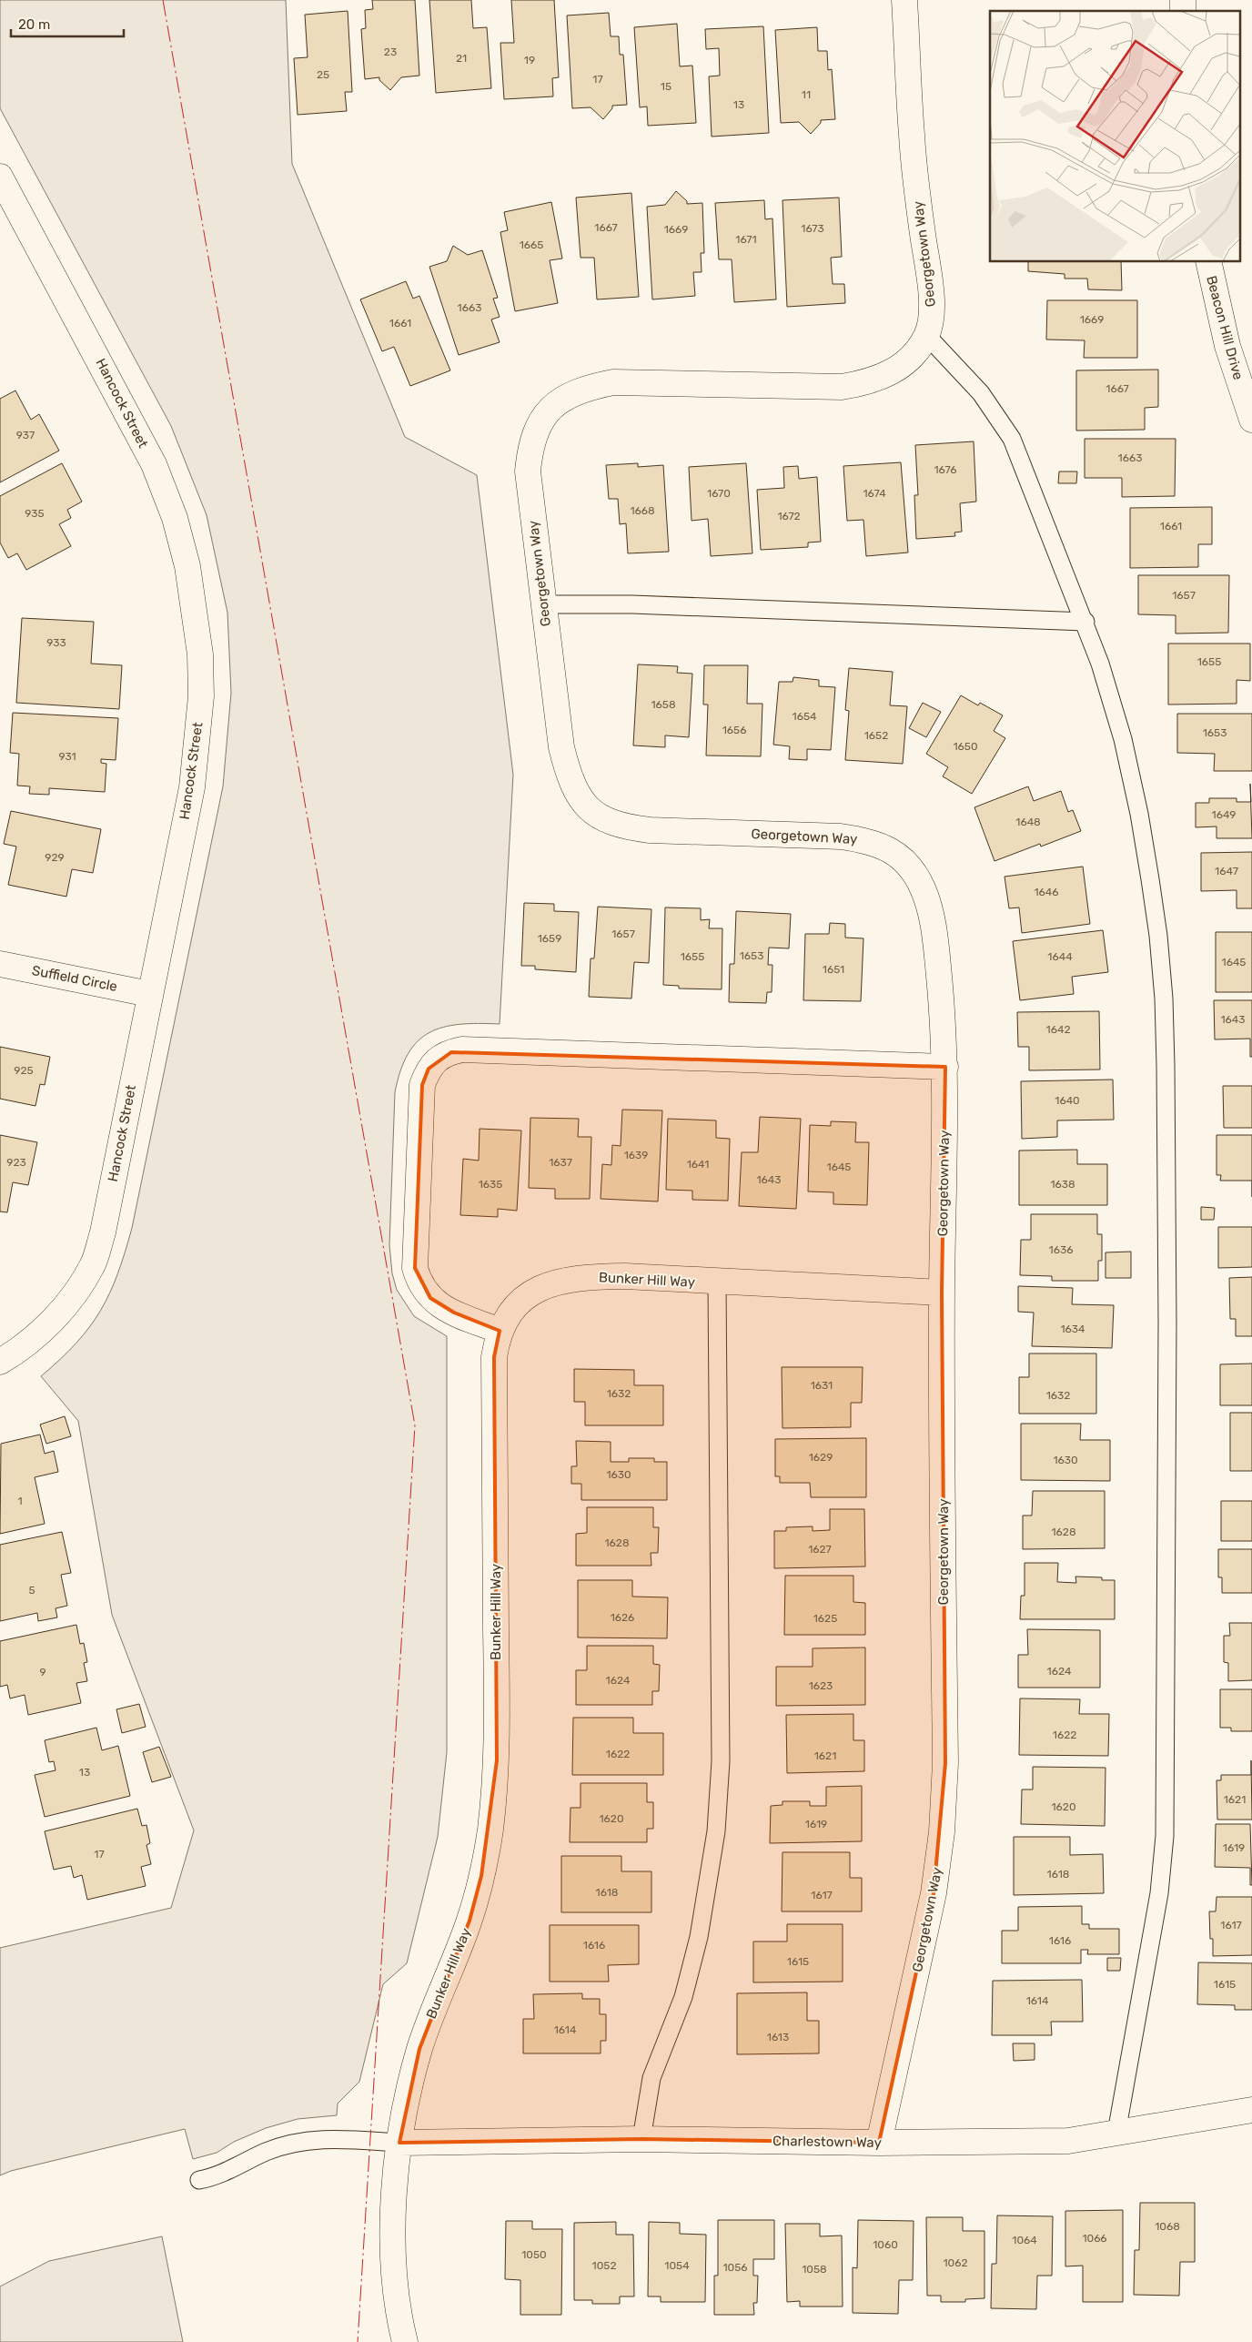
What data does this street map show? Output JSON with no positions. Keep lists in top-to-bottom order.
{
  "streets": {
    "street": [
      "Georgetown Way",
      "Beacon Hill Drive",
      "Hancock Street",
      "Suffield Circle",
      "Bunker Hill Way",
      "Charlestown Way"
    ]
  },
  "crossings": [
    ["Georgetown Way", "Bunker Hill Way"],
    ["Georgetown Way", "Charlestown Way"],
    ["Hancock Street", "Suffield Circle"],
    ["Bunker Hill Way", "Charlestown Way"]
  ],
  "house_numbers": [
    "23",
    "21",
    "19",
    "25",
    "17",
    "15",
    "11",
    "13",
    "1667",
    "1673",
    "1669",
    "1671",
    "1665",
    "1663",
    "1669",
    "1661",
    "1667",
    "937",
    "1663",
    "1676",
    "1670",
    "1674",
    "1668",
    "935",
    "1672",
    "1661",
    "1657",
    "933",
    "1655",
    "1658",
    "1654",
    "1656",
    "1653",
    "1652",
    "1650",
    "931",
    "1649",
    "1648",
    "929",
    "1647",
    "1646",
    "1657",
    "1659",
    "1653",
    "1655",
    "1644",
    "1645",
    "1651",
    "1643",
    "1642",
    "925",
    "1640",
    "1639",
    "923",
    "1637",
    "1641",
    "1645",
    "1643",
    "1635",
    "1638",
    "1636",
    "1634",
    "1631",
    "1632",
    "1632",
    "1629",
    "1630",
    "1630",
    "1",
    "1628",
    "1628",
    "1627",
    "5",
    "1626",
    "1625",
    "1624",
    "9",
    "1624",
    "1623",
    "1622",
    "1622",
    "1621",
    "13",
    "1621",
    "1620",
    "1620",
    "1619",
    "1619",
    "17",
    "1618",
    "1618",
    "1617",
    "1617",
    "1616",
    "1616",
    "1615",
    "1615",
    "1614",
    "1614",
    "1613",
    "1068",
    "1066",
    "1064",
    "1060",
    "1050",
    "1062",
    "1052",
    "1054",
    "1056",
    "1058"
  ],
  "scale_bar": "20 m"
}
